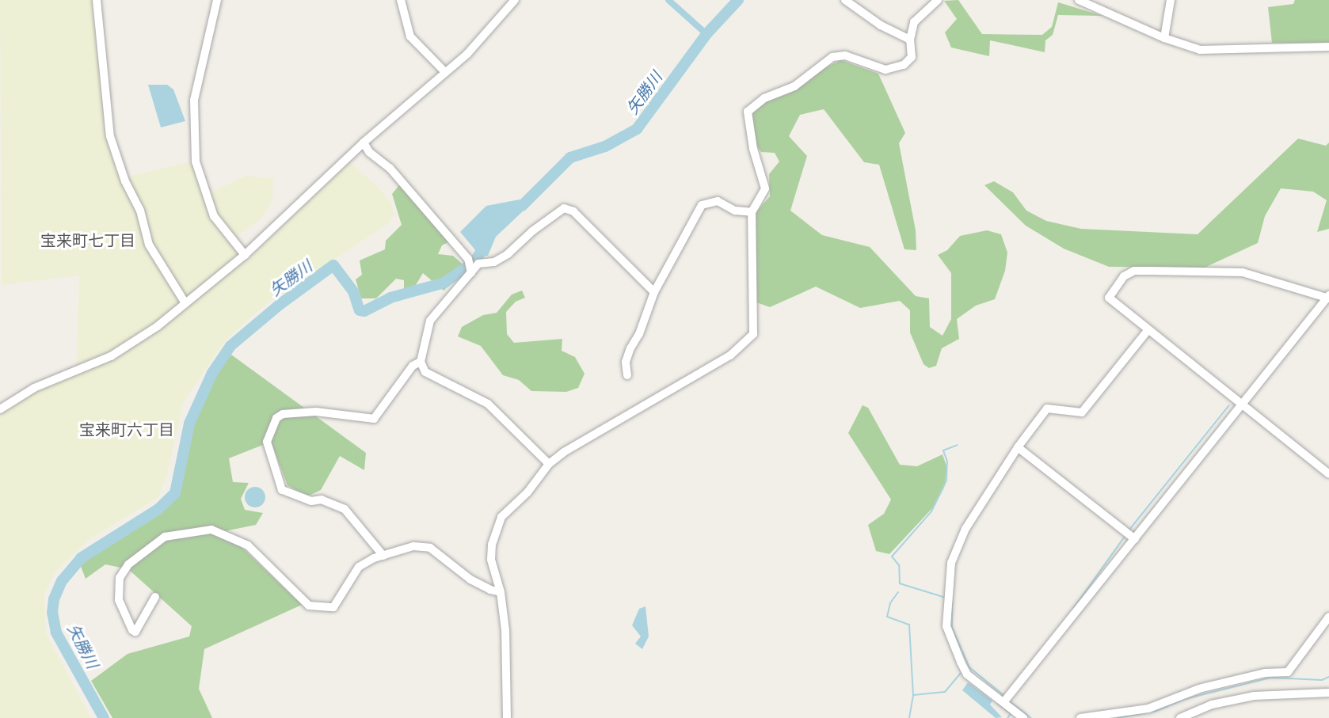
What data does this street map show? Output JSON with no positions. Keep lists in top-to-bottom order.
{
  "districts": ["宝来町七丁目", "宝来町六丁目"],
  "water": ["矢勝川"]
}
